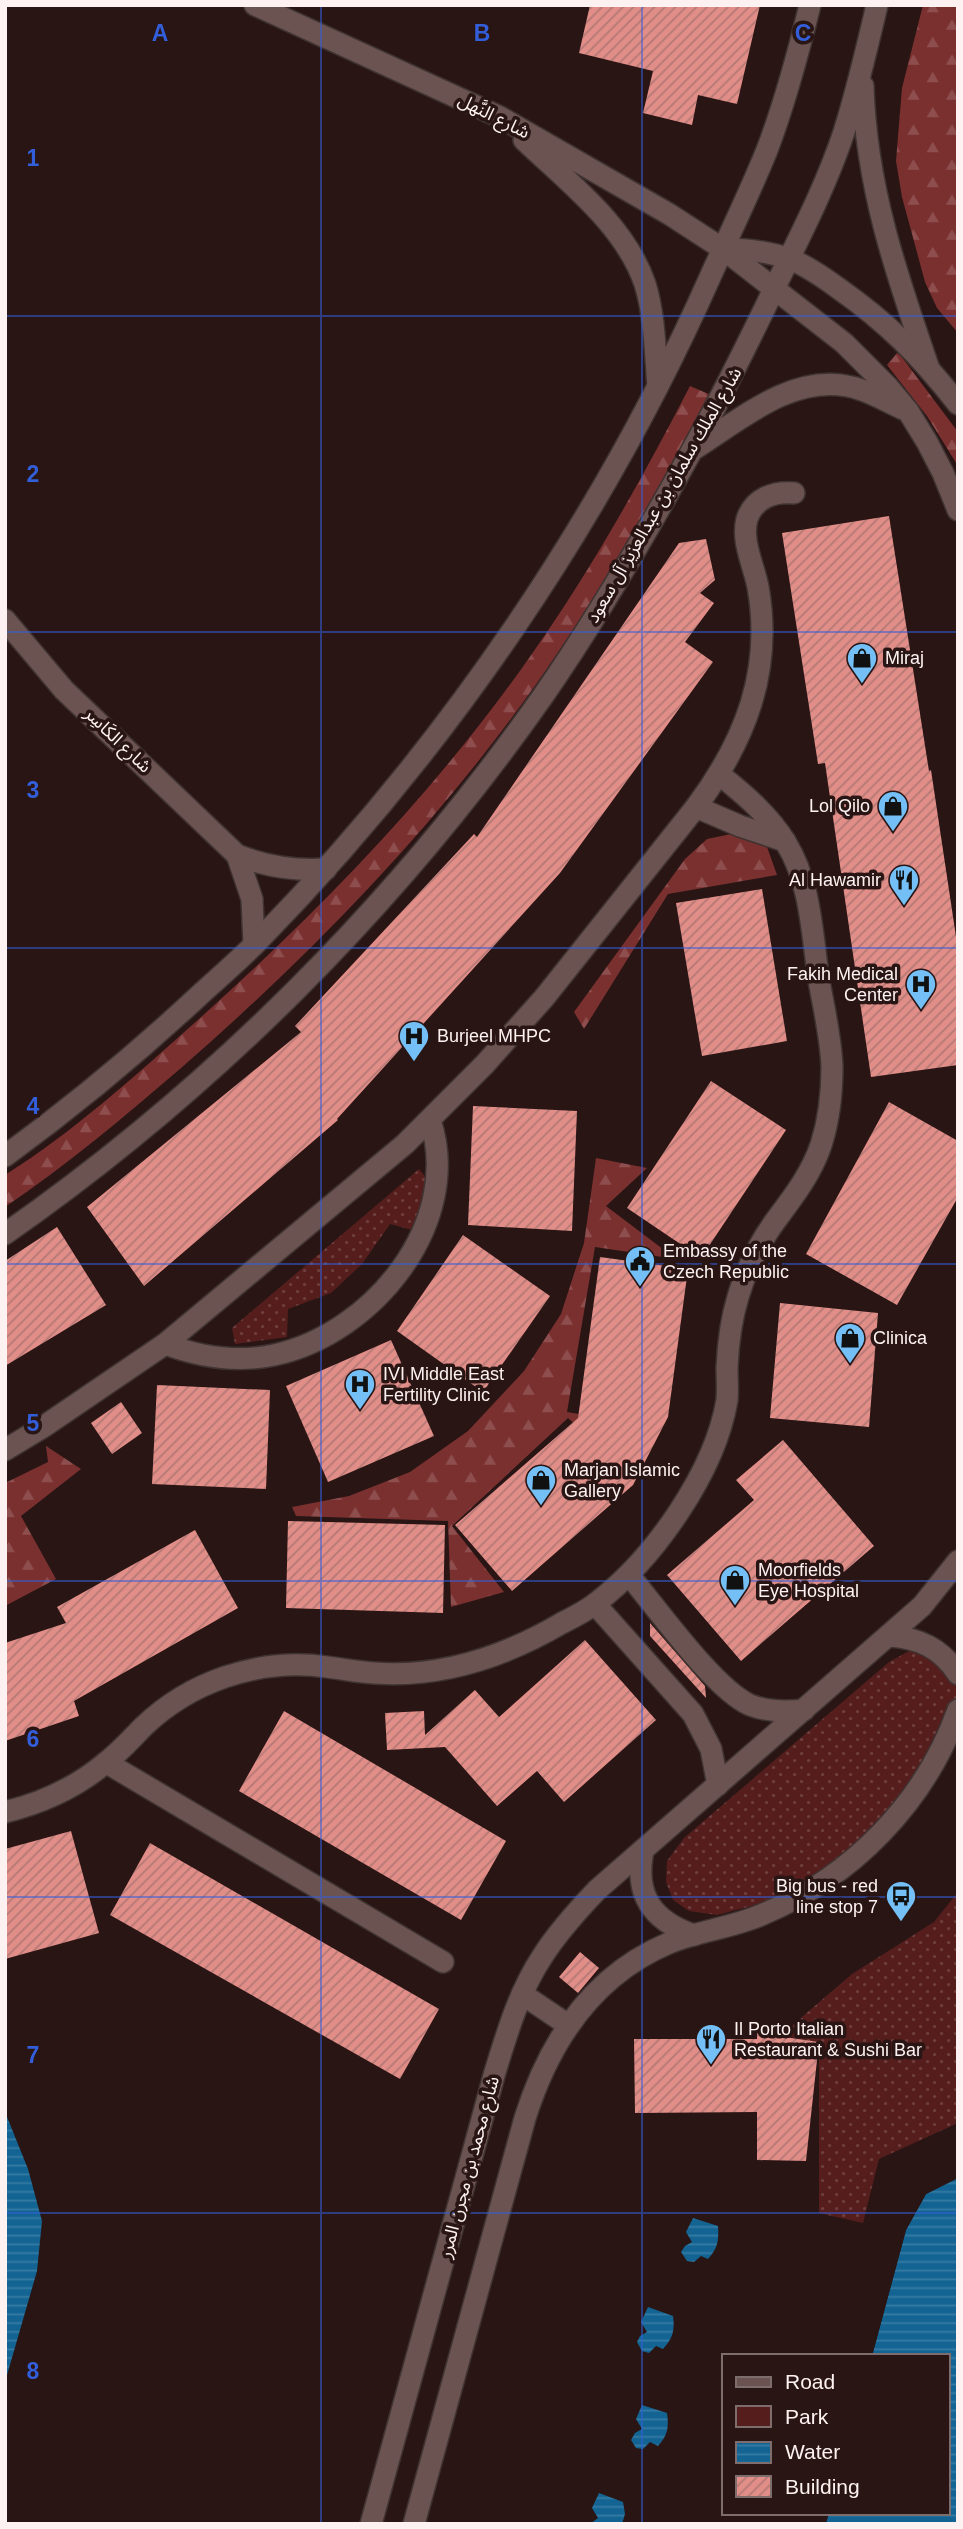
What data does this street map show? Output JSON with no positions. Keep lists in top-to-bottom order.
{
  "streets": {
    "street": [
      "شارع النَّهل",
      "شارع الملك سلمان بن عبدالعزيز آل سعود",
      "شارع الكَاسِر",
      "شارع محمد بن مجرن المرر"
    ]
  },
  "places": {
    "shop": [
      "Miraj",
      "Lol Qilo",
      "Clinica",
      "Marjan Islamic Gallery",
      "Moorfields Eye Hospital"
    ],
    "restaurant": ["Al Hawamir", "Il Porto Italian Restaurant & Sushi Bar"],
    "hospital": ["Fakih Medical Center", "Burjeel MHPC", "IVI Middle East Fertility Clinic"],
    "public building": ["Embassy of the Czech Republic"],
    "bus stop": ["Big bus - red line stop 7"]
  },
  "legend": [
    "Road",
    "Park",
    "Water",
    "Building"
  ],
  "grid": {
    "columns": ["A", "B", "C"],
    "rows": [
      "1",
      "2",
      "3",
      "4",
      "5",
      "6",
      "7",
      "8"
    ]
  }
}
